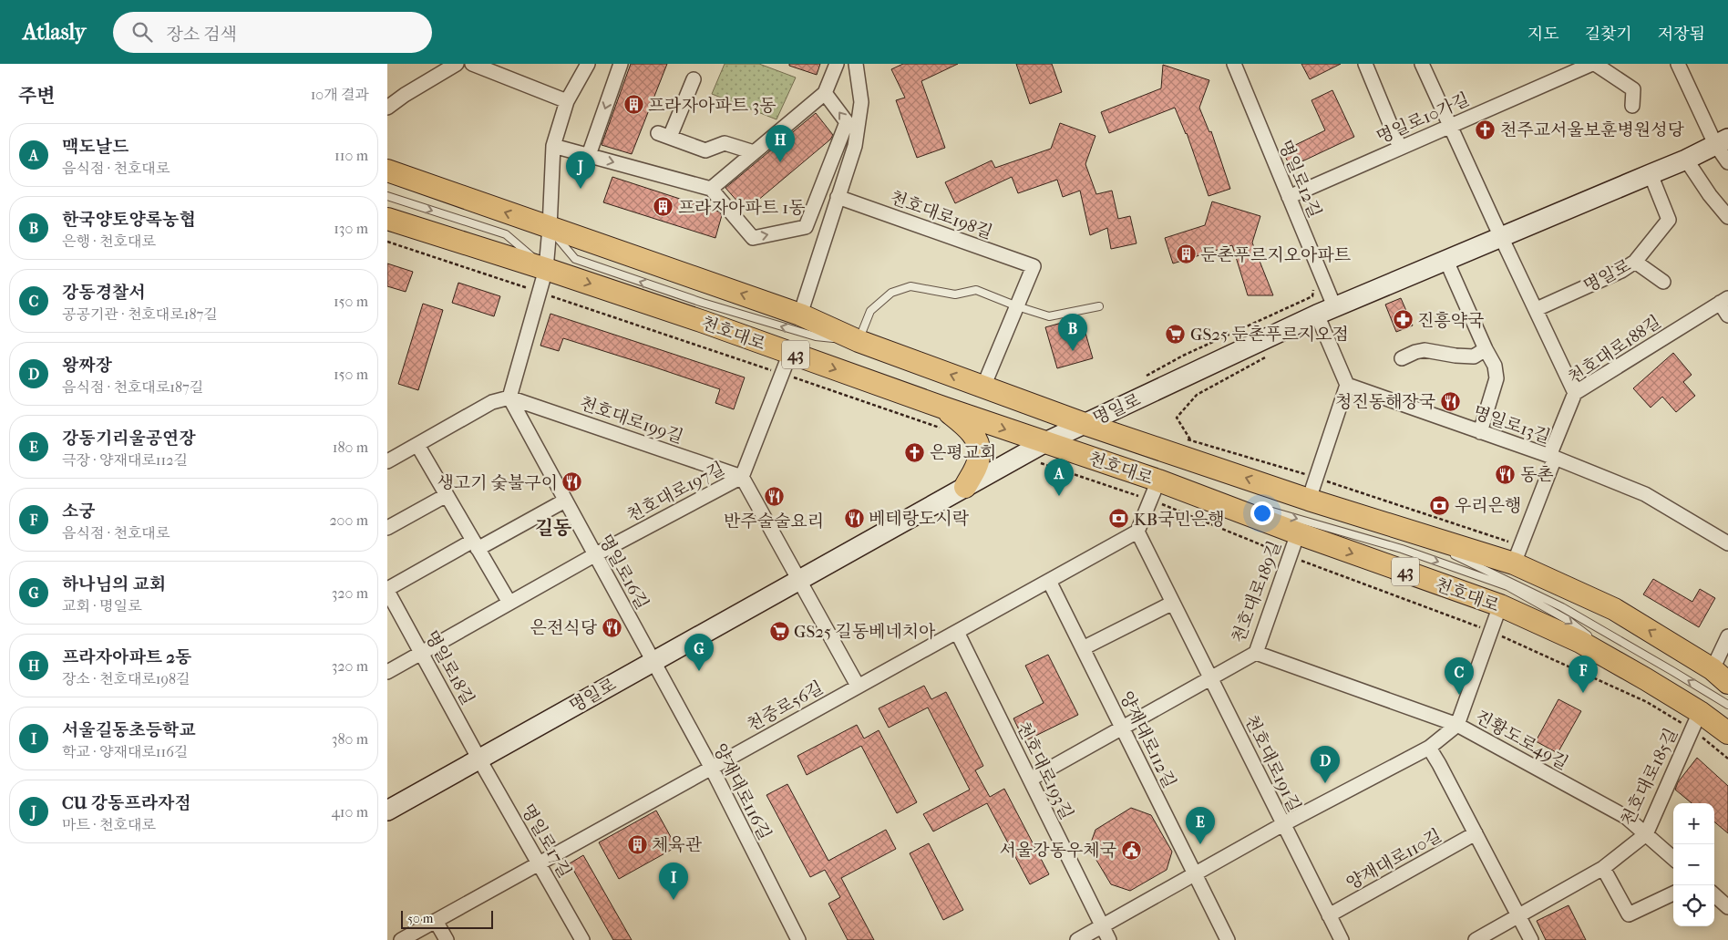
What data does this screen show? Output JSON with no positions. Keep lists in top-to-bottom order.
{
  "streets": {
    "main road": ["천호대로", "43"],
    "street": [
      "명일로10가길",
      "명일로12길",
      "천호대로198길",
      "명일로",
      "천호대로188길",
      "천호대로199길",
      "명일로13길",
      "천호대로197길",
      "명일로16길",
      "천호대로189길",
      "명일로18길",
      "천중로56길",
      "양재대로112길",
      "진황도로49길",
      "천호대로191길",
      "천호대로193길",
      "천호대로185길",
      "양재대로116길",
      "명일로17길",
      "양재대로110길"
    ]
  },
  "crossings": [
    ["명일로10가길", "명일로12길"],
    ["명일로12길", "명일로"],
    ["명일로", "천호대로"],
    ["명일로", "명일로16길"],
    ["명일로", "명일로18길"],
    ["명일로", "양재대로116길"],
    ["명일로", "명일로17길"],
    ["천호대로", "천호대로188길"],
    ["천호대로", "천호대로197길"],
    ["천호대로", "천호대로189길"],
    ["천호대로", "천호대로185길"],
    ["천호대로188길", "명일로13길"],
    ["천호대로199길", "천호대로197길"],
    ["천호대로199길", "명일로16길"],
    ["천호대로197길", "명일로16길"],
    ["천호대로197길", "명일로18길"],
    ["명일로16길", "양재대로116길"],
    ["천호대로189길", "양재대로112길"],
    ["천호대로189길", "진황도로49길"],
    ["천호대로189길", "천호대로191길"],
    ["천호대로189길", "천호대로193길"],
    ["명일로18길", "명일로17길"],
    ["천중로56길", "양재대로112길"],
    ["천중로56길", "천호대로191길"],
    ["천중로56길", "천호대로193길"],
    ["천중로56길", "양재대로116길"],
    ["천중로56길", "명일로17길"],
    ["진황도로49길", "천호대로185길"],
    ["천호대로191길", "양재대로110길"]
  ],
  "districts": ["길동"],
  "places": {
    "building": [
      "프라자아파트 3동",
      "프라자아파트 1동",
      "둔촌푸르지오아파트",
      "체육관"
    ],
    "church": ["천주교서울보훈병원성당", "은평교회"],
    "pharmacy": ["진흥약국"],
    "supermarket": ["GS25 둔촌푸르지오점", "GS25 길동베네치아"],
    "restaurant": [
      "청진동해장국",
      "동촌",
      "생고기 숯불구이",
      "반주술술요리",
      "베테랑도시락",
      "은전식당"
    ],
    "bank": ["우리은행", "KB국민은행"],
    "public building": ["서울강동우체국"]
  },
  "scale_bar": "50 m",
  "page": {
    "header": "Atlasly",
    "search": "장소 검색",
    "nav": ["지도", "길찾기", "저장됨"],
    "heading": ["주변", "10개 결과"],
    "list": [
      {
        "mark": "A",
        "name": "맥도날드",
        "note": "음식점 · 천호대로",
        "value": "110 m"
      },
      {
        "mark": "B",
        "name": "한국양토양록농협",
        "note": "은행 · 천호대로",
        "value": "130 m"
      },
      {
        "mark": "C",
        "name": "강동경찰서",
        "note": "공공기관 · 천호대로187길",
        "value": "150 m"
      },
      {
        "mark": "D",
        "name": "왕짜장",
        "note": "음식점 · 천호대로187길",
        "value": "150 m"
      },
      {
        "mark": "E",
        "name": "강동기리울공연장",
        "note": "극장 · 양재대로112길",
        "value": "180 m"
      },
      {
        "mark": "F",
        "name": "소궁",
        "note": "음식점 · 천호대로",
        "value": "200 m"
      },
      {
        "mark": "G",
        "name": "하나님의 교회",
        "note": "교회 · 명일로",
        "value": "320 m"
      },
      {
        "mark": "H",
        "name": "프라자아파트 2동",
        "note": "장소 · 천호대로198길",
        "value": "320 m"
      },
      {
        "mark": "I",
        "name": "서울길동초등학교",
        "note": "학교 · 양재대로116길",
        "value": "380 m"
      },
      {
        "mark": "J",
        "name": "CU 강동프라자점",
        "note": "마트 · 천호대로",
        "value": "410 m"
      }
    ],
    "pins": [
      "H",
      "J",
      "B",
      "A",
      "G",
      "F",
      "C",
      "D",
      "E",
      "I"
    ],
    "map_buttons": ["+", "−"],
    "scale": "50 m"
  }
}
